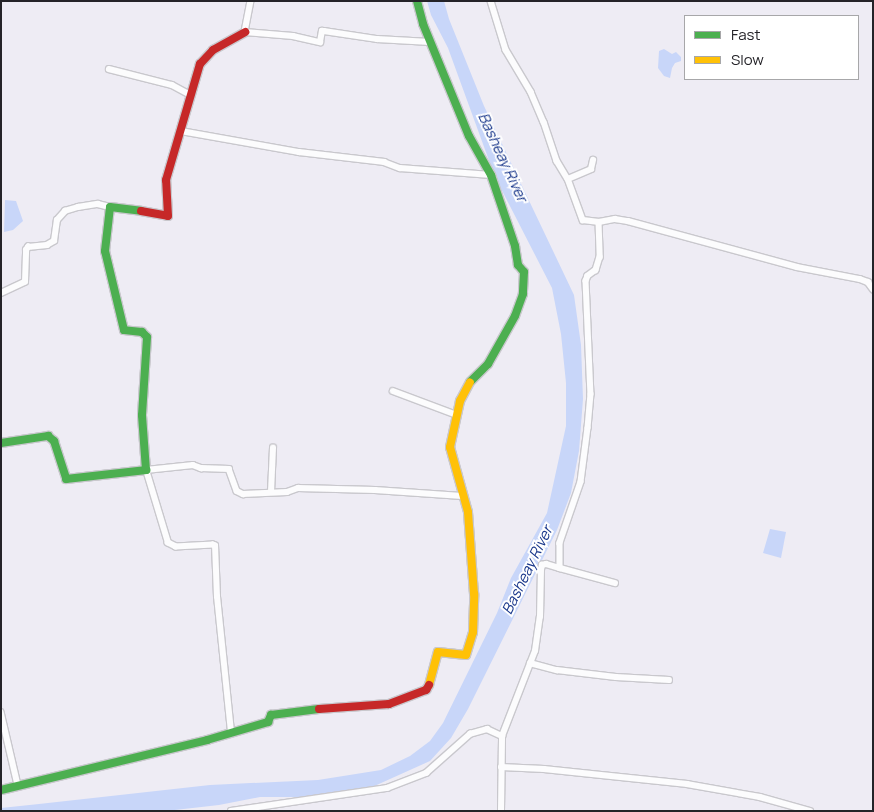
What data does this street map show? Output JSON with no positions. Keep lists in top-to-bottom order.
{
  "water": ["Basheay River"],
  "legend": ["Fast", "Slow"]
}
